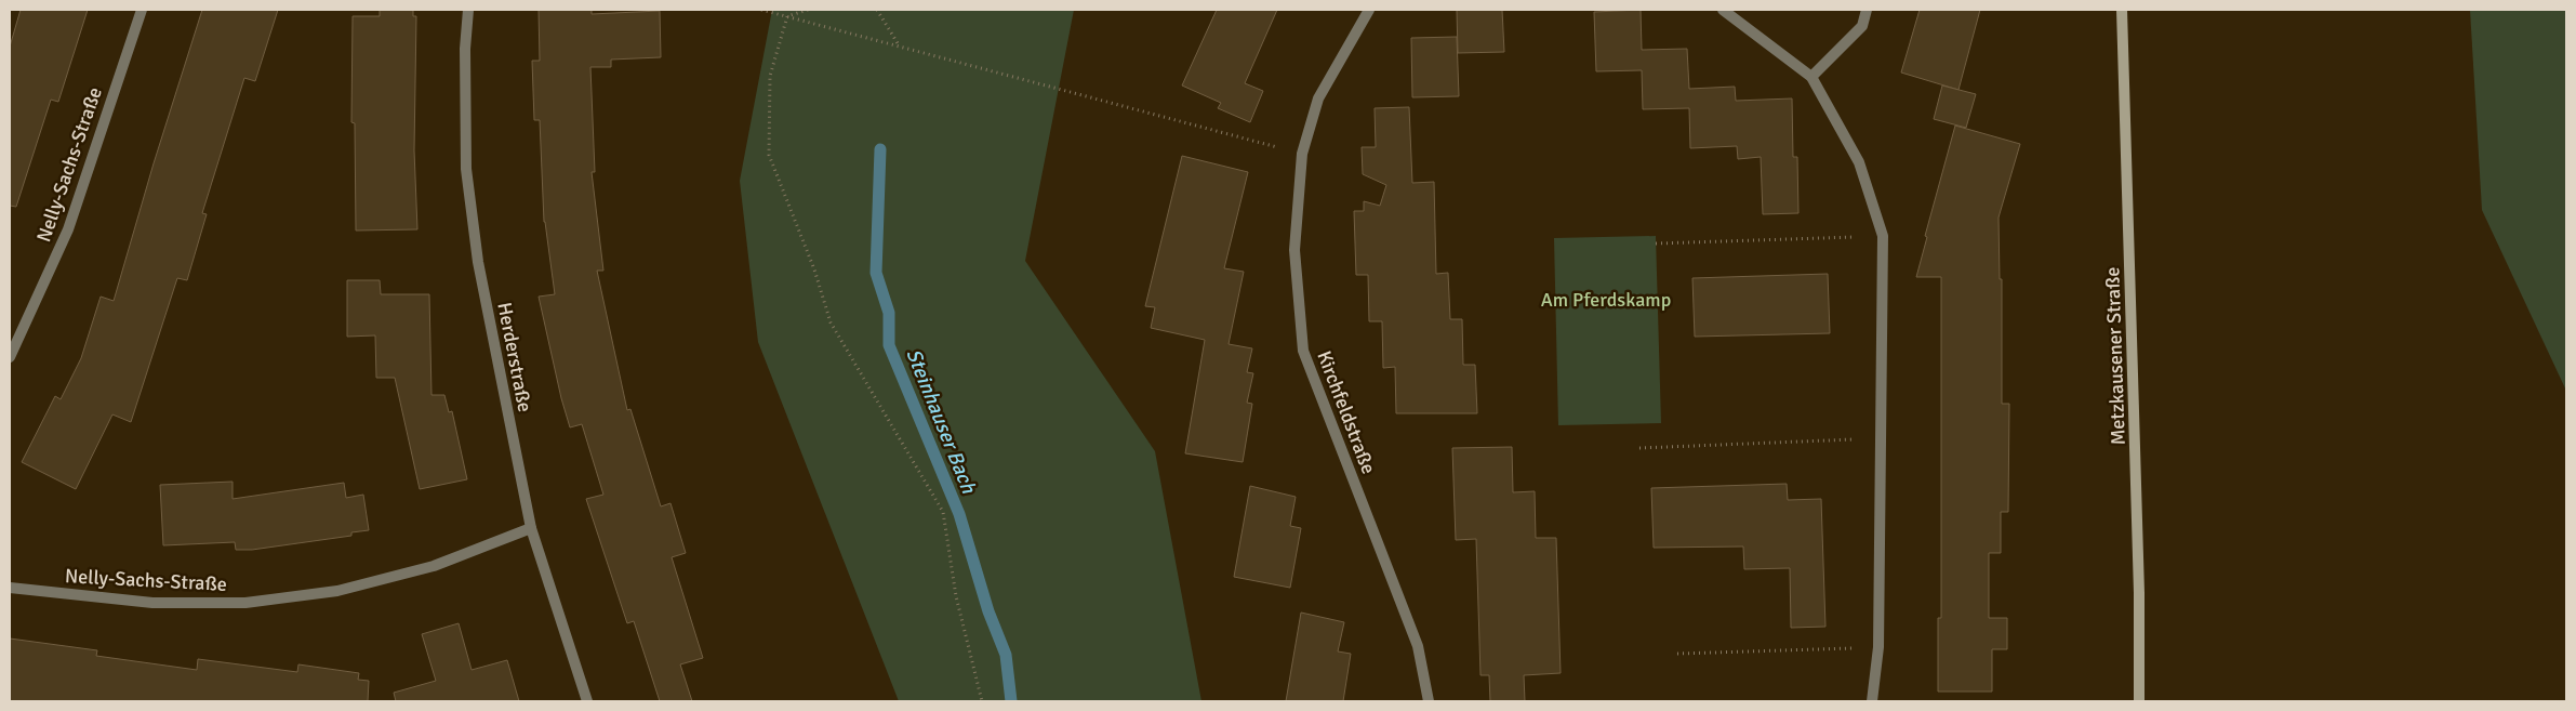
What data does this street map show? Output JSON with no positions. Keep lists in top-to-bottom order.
{
  "streets": {
    "main road": ["Metzkausener Straße"],
    "street": ["Nelly-Sachs-Straße", "Herderstraße", "Kirchfeldstraße"]
  },
  "crossings": [
    ["Nelly-Sachs-Straße", "Herderstraße"]
  ],
  "water": ["Steinhauser Bach"],
  "parks": ["Am Pferdskamp"]
}
